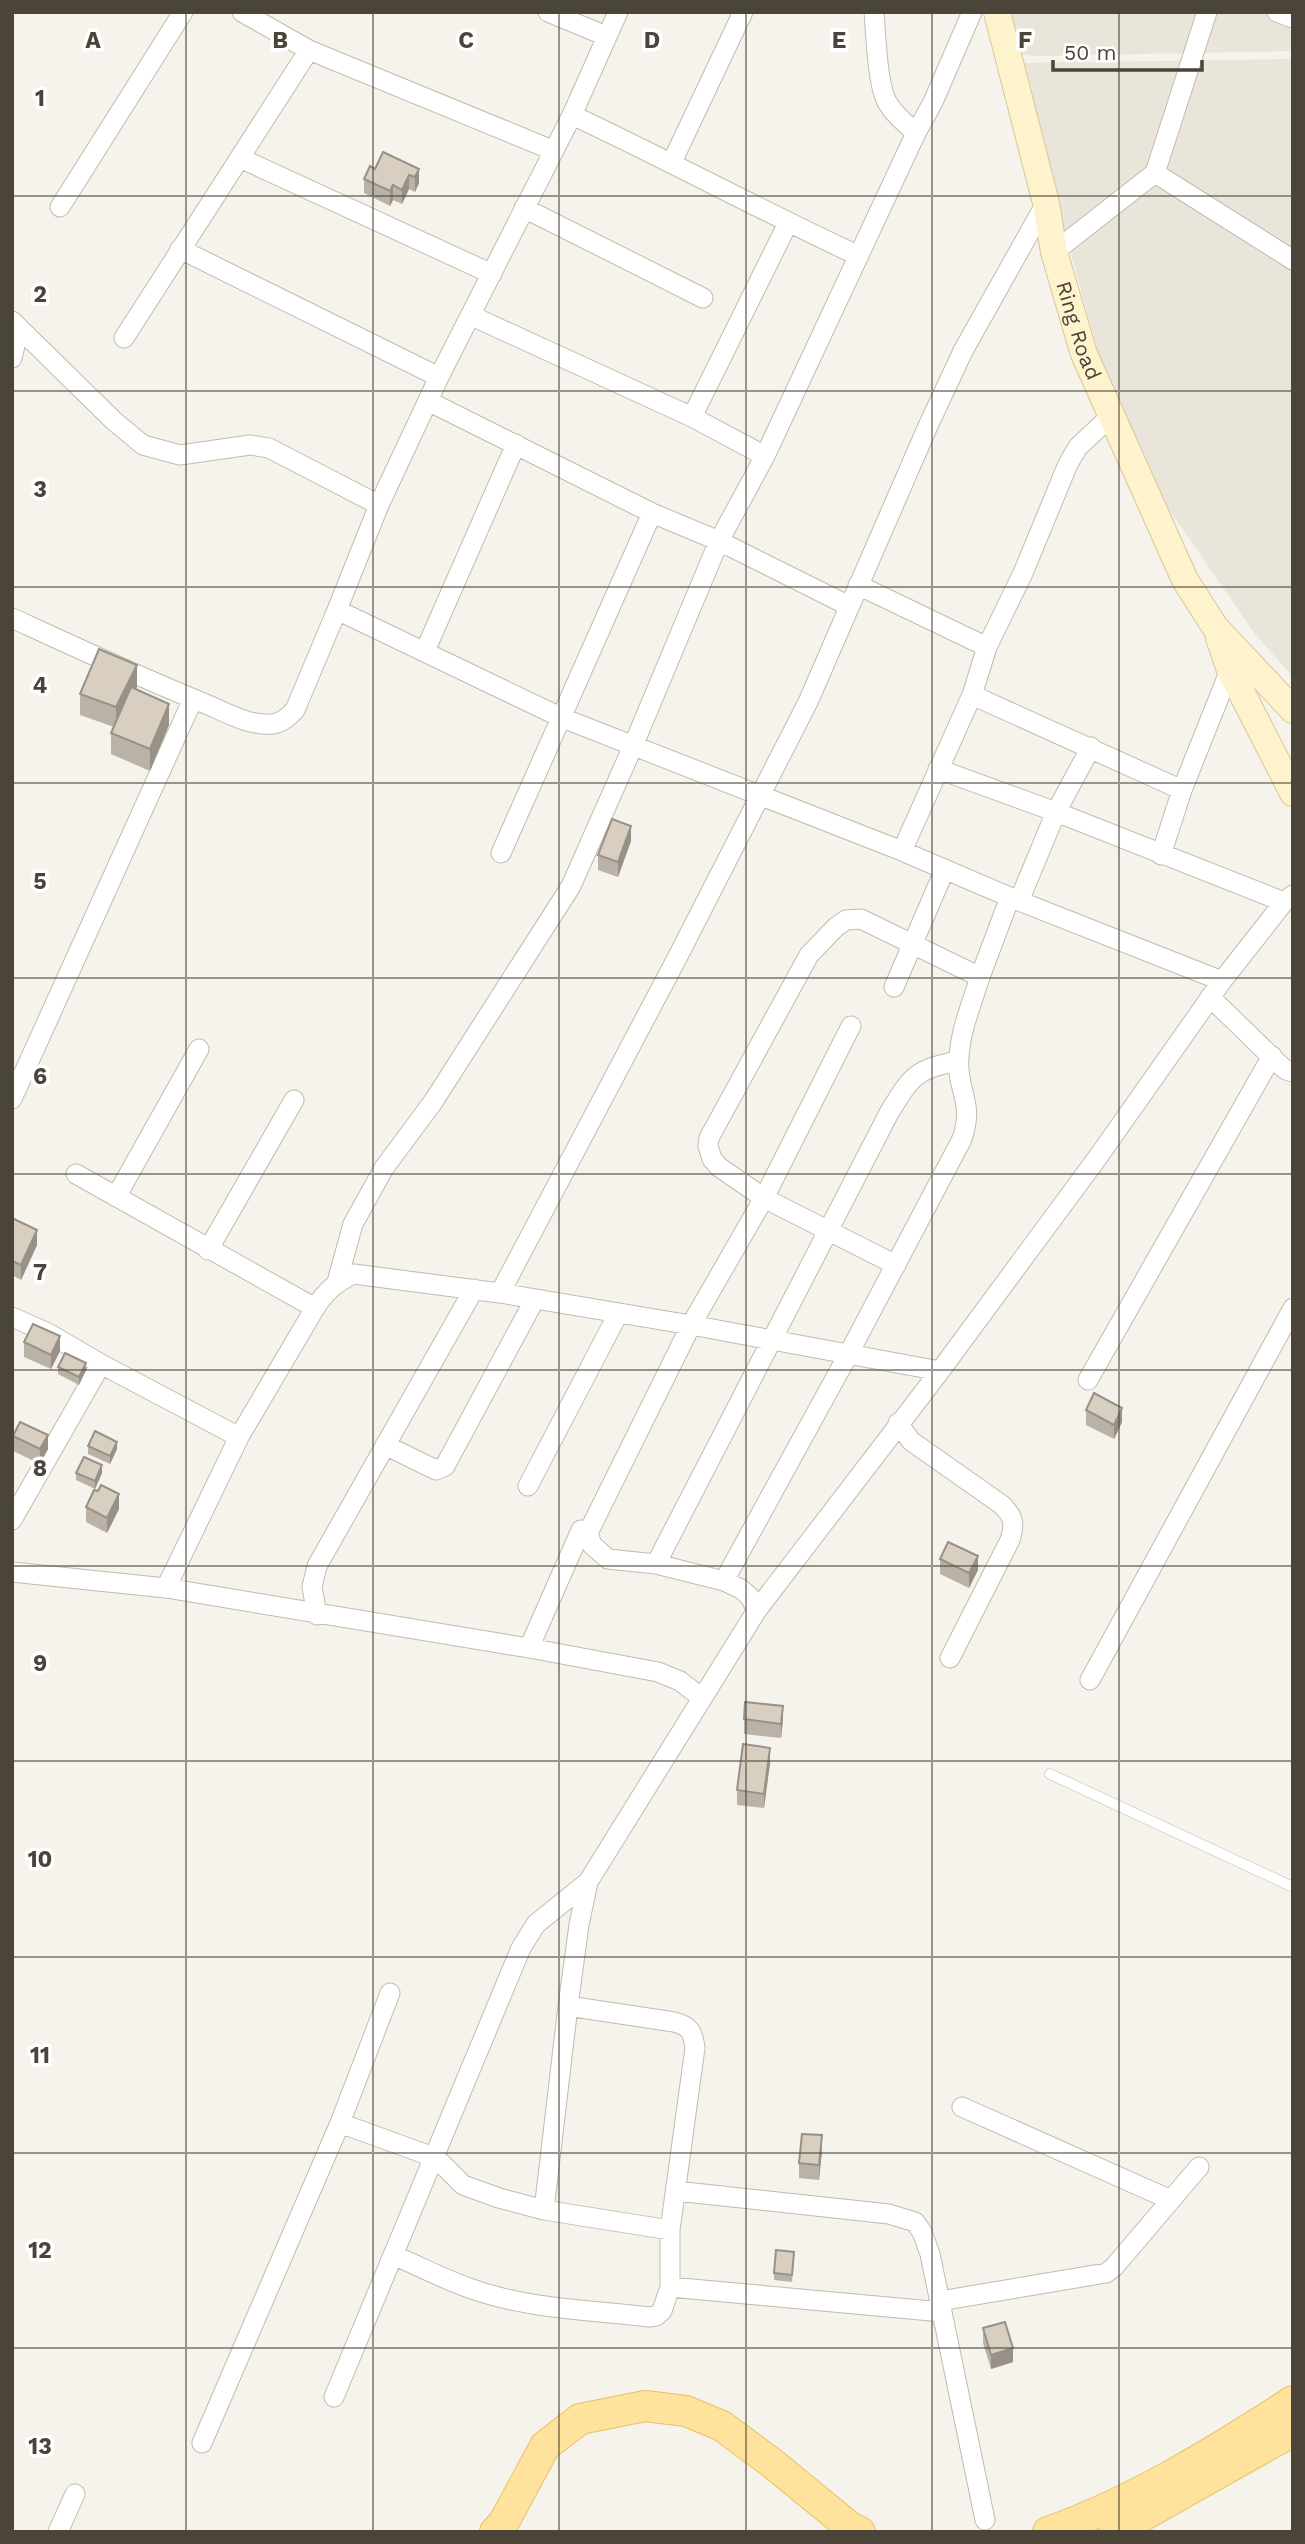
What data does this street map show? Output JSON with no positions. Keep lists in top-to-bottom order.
{
  "streets": {
    "main road": ["Ring Road"]
  },
  "scale_bar": "50 m",
  "grid": {
    "columns": [
      "A",
      "B",
      "C",
      "D",
      "E",
      "F"
    ],
    "rows": [
      "1",
      "2",
      "3",
      "4",
      "5",
      "6",
      "7",
      "8",
      "9",
      "10",
      "11",
      "12",
      "13"
    ]
  }
}
